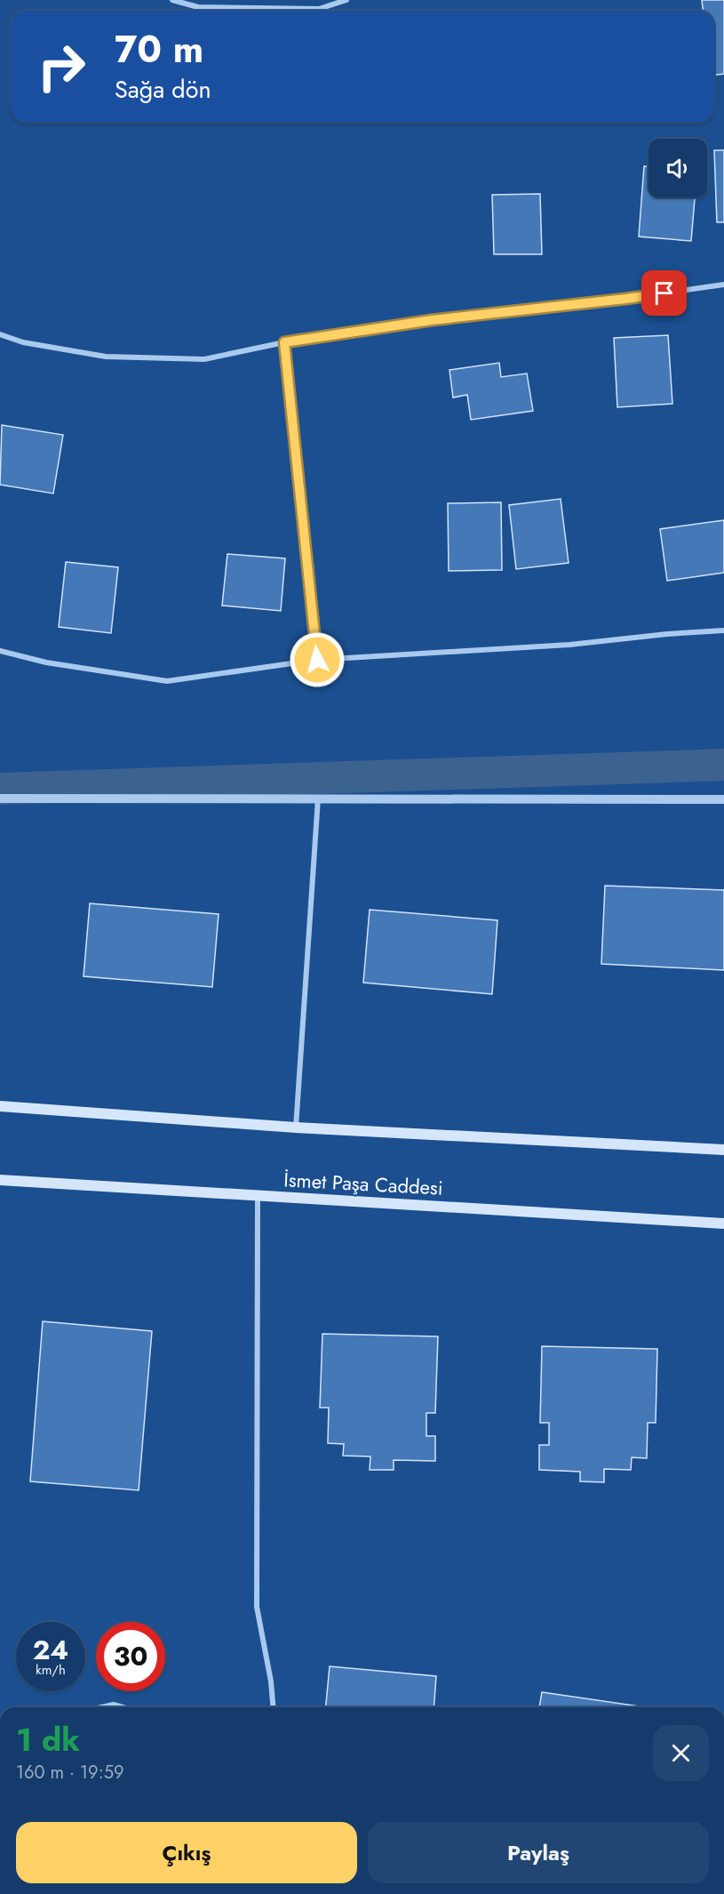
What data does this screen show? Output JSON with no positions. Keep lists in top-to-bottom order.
{
  "streets": {
    "main road": ["İsmet Paşa Caddesi"]
  },
  "page": {
    "turn": ["70 m", "Sağa dön"],
    "speed": "24 km/h",
    "limit": "30",
    "heading": ["1 dk", "160 m · 19:59"],
    "buttons": ["Çıkış", "Paylaş"]
  }
}
